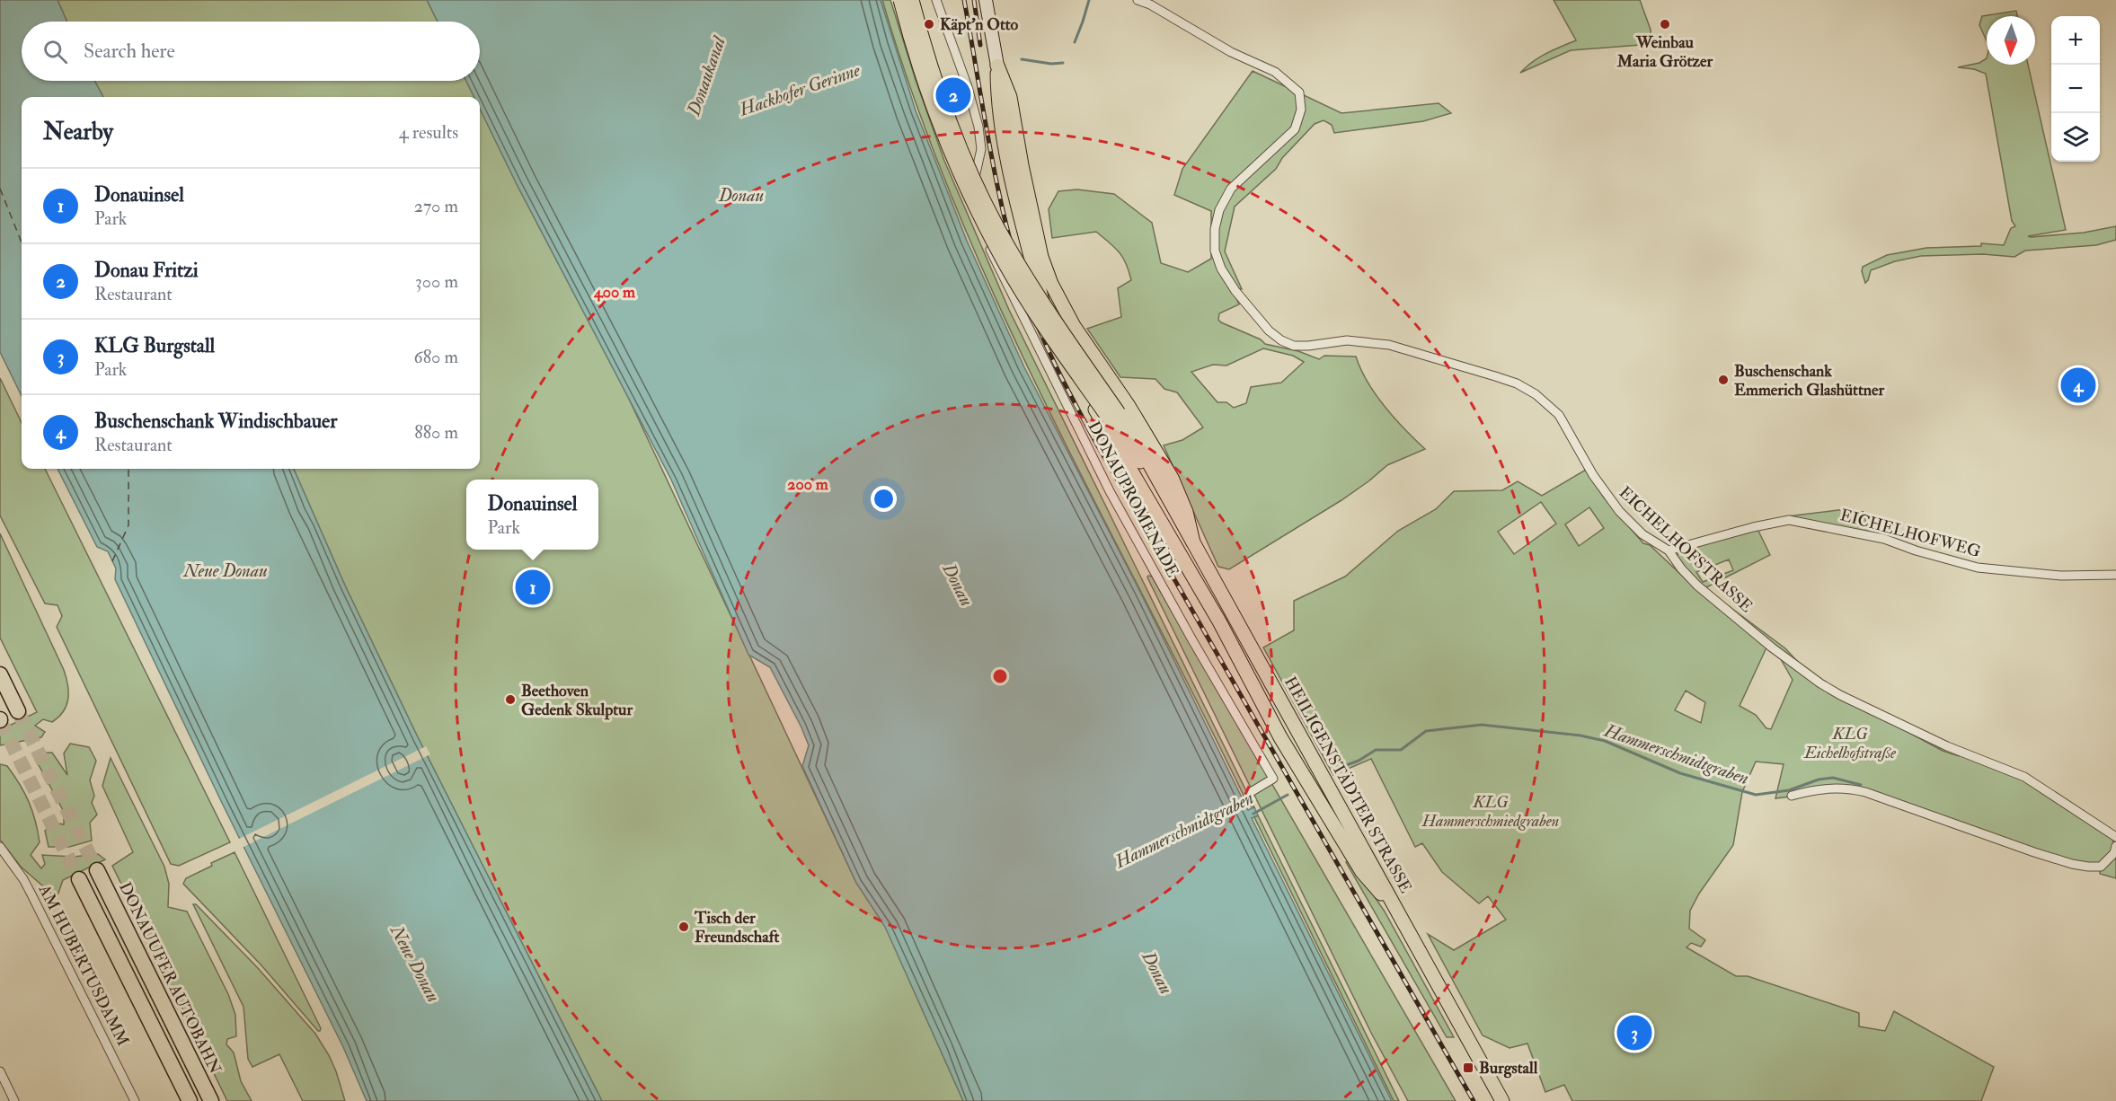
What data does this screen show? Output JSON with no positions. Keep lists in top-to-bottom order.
{
  "streets": {
    "highway": ["DONAUUFER AUTOBAHN"],
    "main road": ["HEILIGENSTÄDTER STRASSE"],
    "street": [
      "DONAUPROMENADE",
      "EICHELHOFWEG",
      "EICHELHOFSTRASSE",
      "AM HUBERTUSDAMM"
    ]
  },
  "crossings": [
    ["EICHELHOFWEG", "EICHELHOFSTRASSE"]
  ],
  "water": [
    "Donaukanal",
    "Hackhofer Gerinne",
    "Donau",
    "Neue Donau",
    "Hammerschmidtgraben"
  ],
  "parks": ["KLG Eichelhofstraße", "KLG Hammerschmiedgraben"],
  "places": {
    "other": [
      "Käpt'n Otto",
      "Weinbau Maria Grötzer",
      "Buschenschank Emmerich Glashüttner",
      "Beethoven Gedenk Skulptur",
      "Tisch der Freundschaft"
    ],
    "transit": ["Burgstall"]
  },
  "north": "bottom",
  "page": {
    "map_buttons": ["+", "−"],
    "search": "Search here",
    "pins": [
      "2",
      "4",
      "1",
      "3"
    ],
    "heading": ["Nearby", "4 results"],
    "list": [
      {
        "mark": "1",
        "name": "Donauinsel",
        "note": "Park",
        "value": "270 m"
      },
      {
        "mark": "2",
        "name": "Donau Fritzi",
        "note": "Restaurant",
        "value": "300 m"
      },
      {
        "mark": "3",
        "name": "KLG Burgstall",
        "note": "Park",
        "value": "680 m"
      },
      {
        "mark": "4",
        "name": "Buschenschank Windischbauer",
        "note": "Restaurant",
        "value": "880 m"
      }
    ],
    "popup": ["Donauinsel", "Park"]
  },
  "rings": ["400 m", "200 m"]
}
